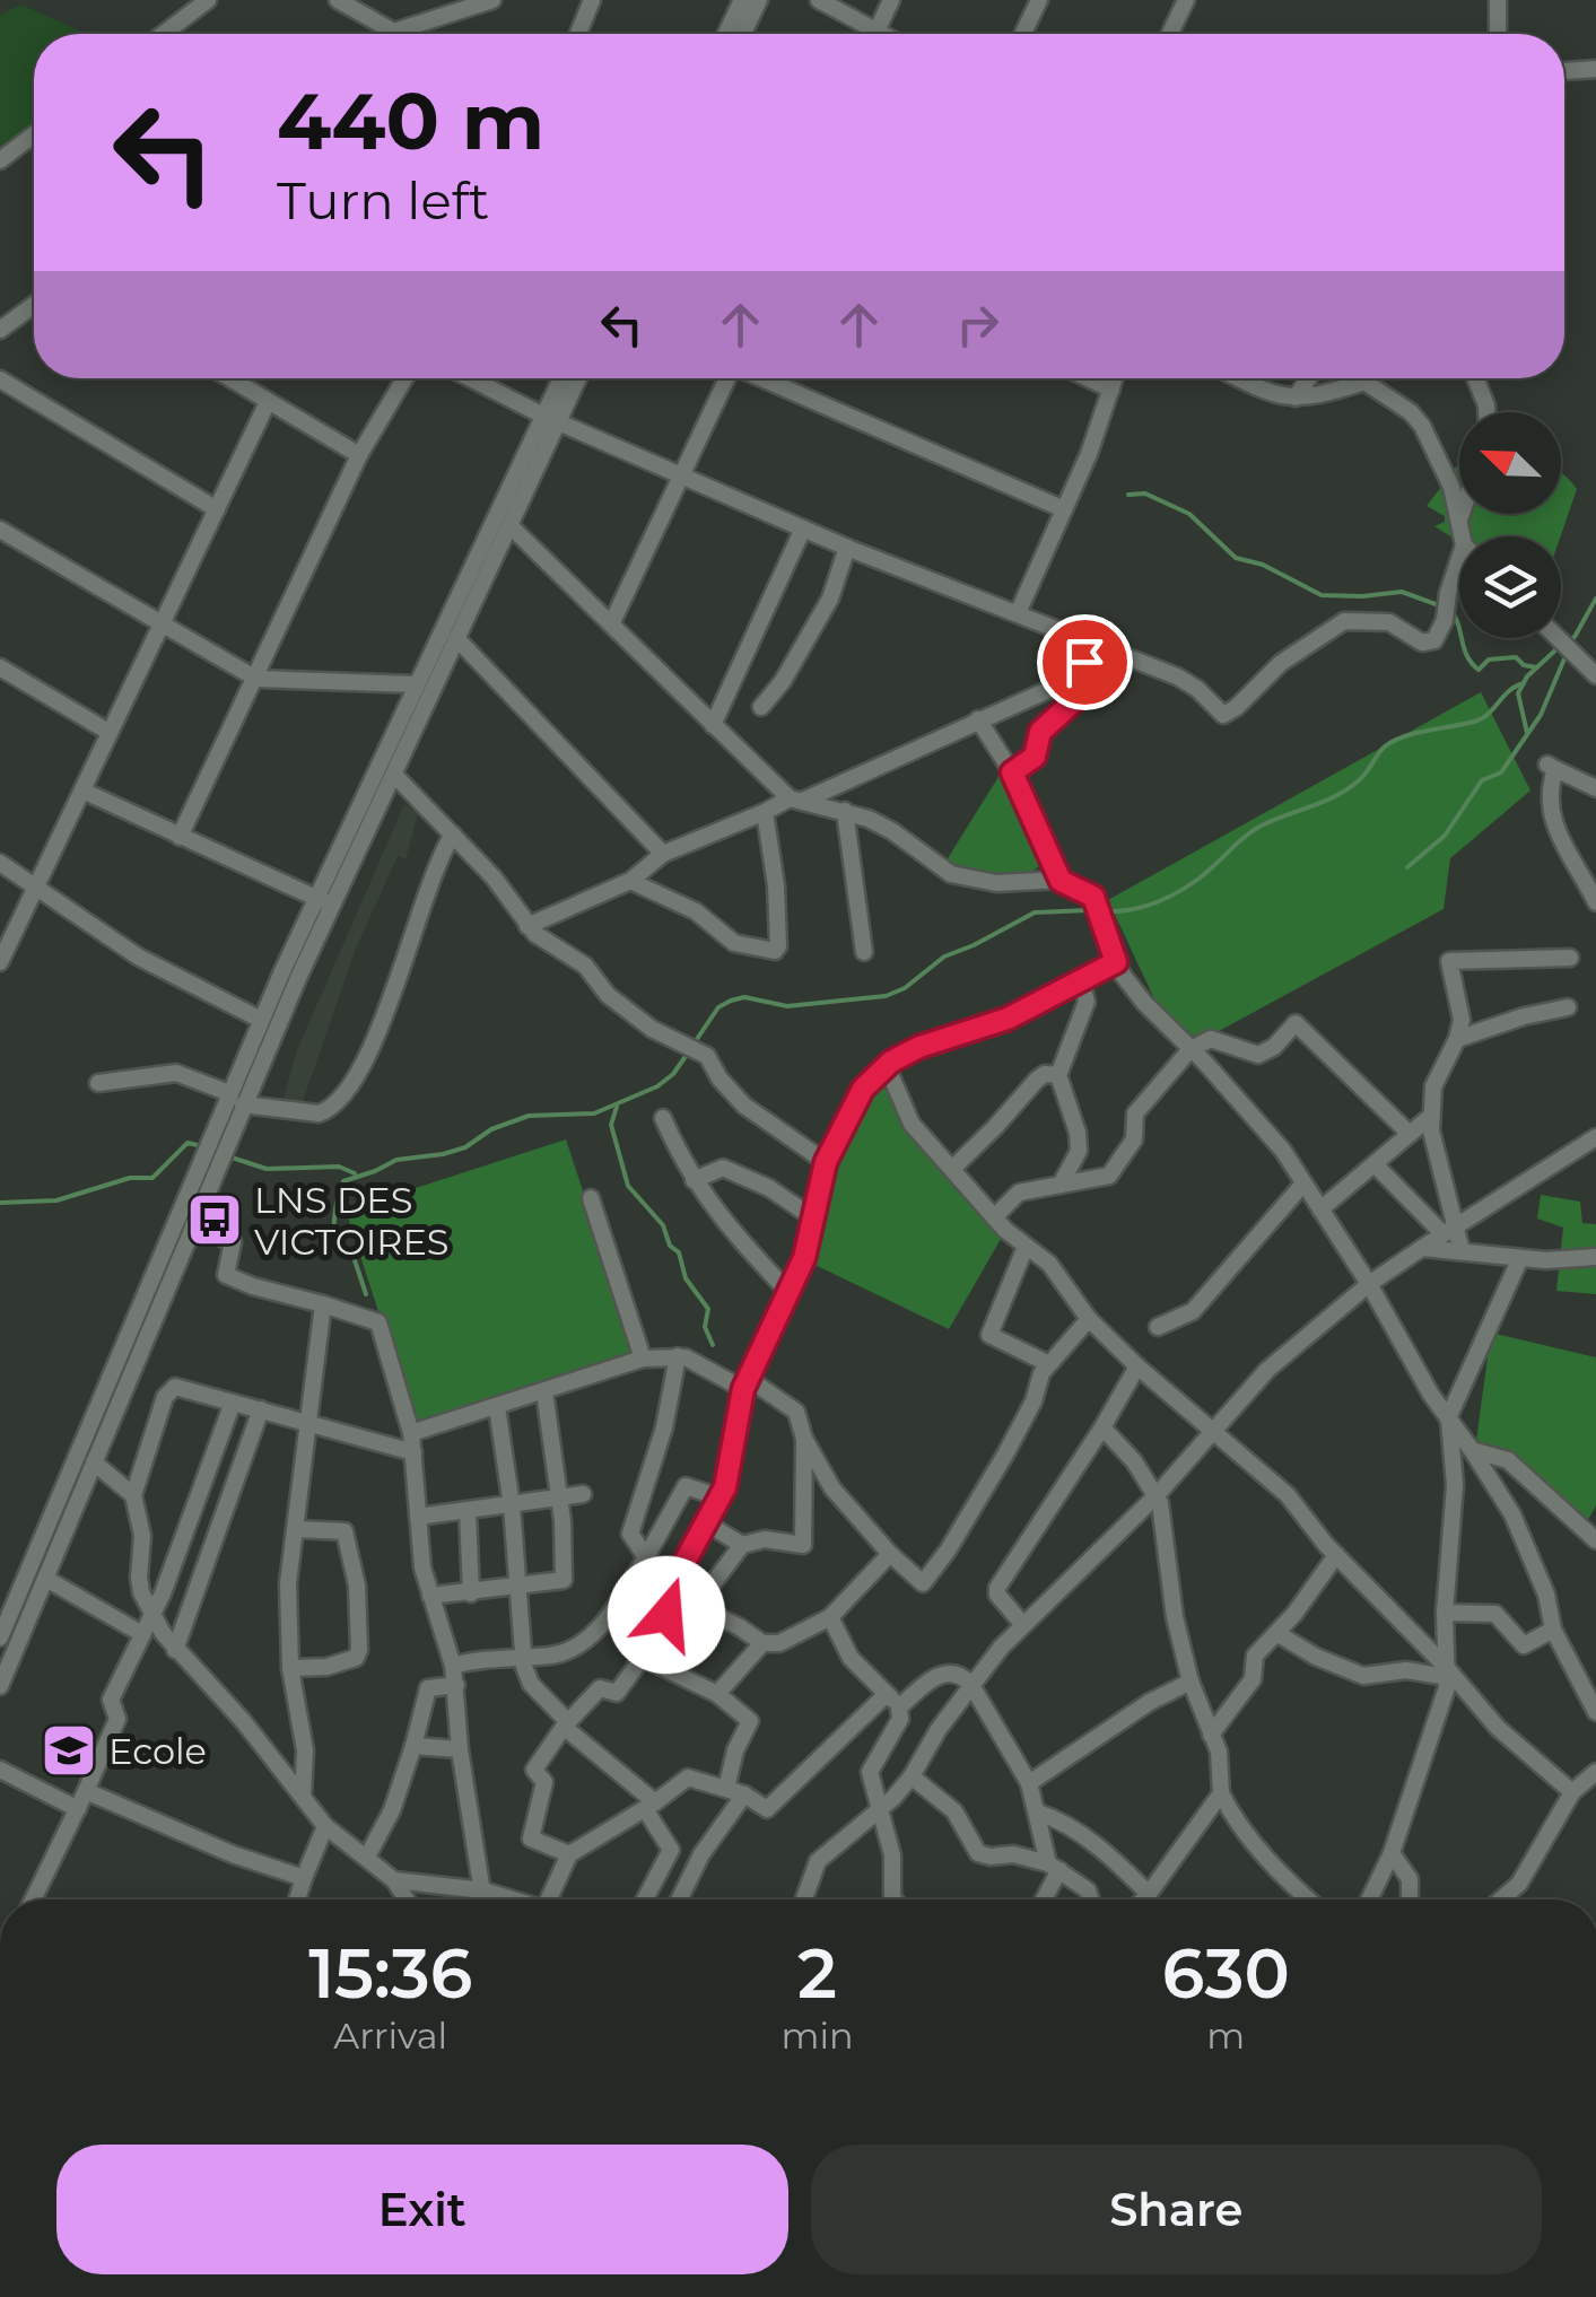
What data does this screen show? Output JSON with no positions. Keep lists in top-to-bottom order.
{
  "places": {
    "bus stop": ["LNS DES VICTOIRES"],
    "school or university": ["Ecole"]
  },
  "north": "top left",
  "page": {
    "turn": ["440 m", "Turn left"],
    "eta": [
      "15:36",
      "Arrival",
      "2",
      "min",
      "630",
      "m"
    ],
    "buttons": ["Exit", "Share"]
  }
}
